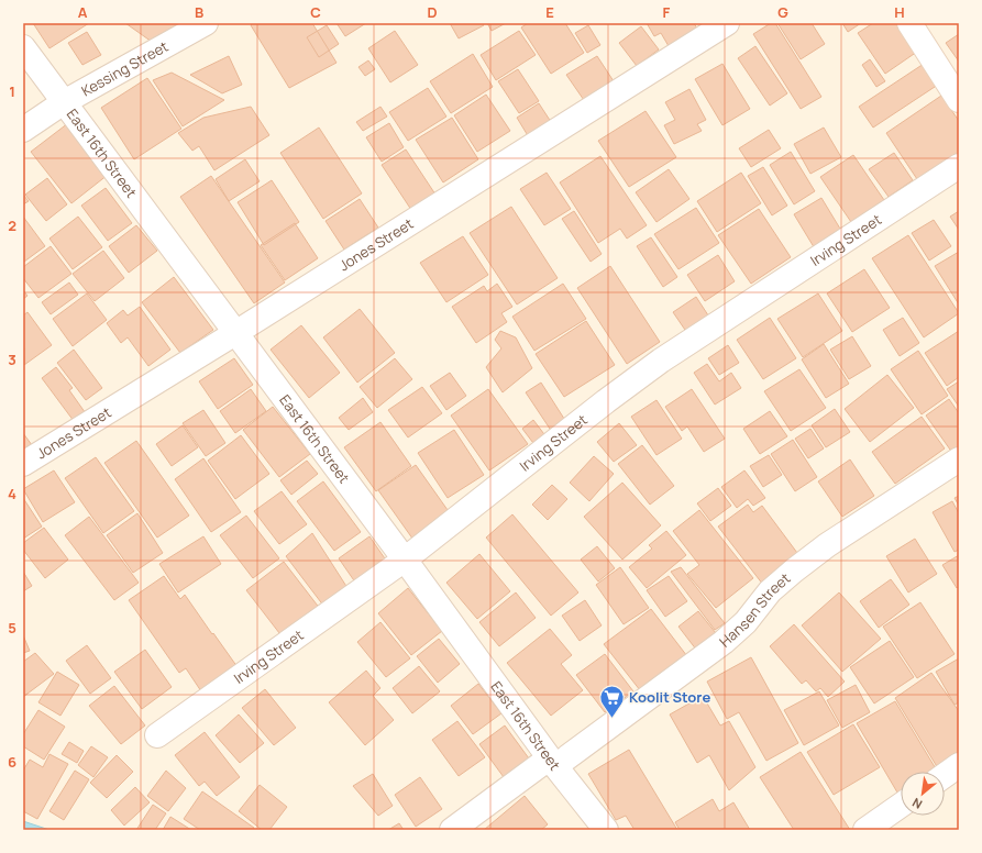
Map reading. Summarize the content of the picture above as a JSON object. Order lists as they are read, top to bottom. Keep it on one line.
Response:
{"streets":{"street":["Kessing Street","East 16th Street","Irving Street","Jones Street","Hansen Street"]},"crossings":[["Kessing Street","East 16th Street"],["East 16th Street","Irving Street"],["East 16th Street","Jones Street"],["East 16th Street","Hansen Street"]],"places":{"supermarket":["Koolit Store"]},"north":"bottom left","grid":{"columns":["A","B","C","D","E","F","G","H"],"rows":["1","2","3","4","5","6"]}}
